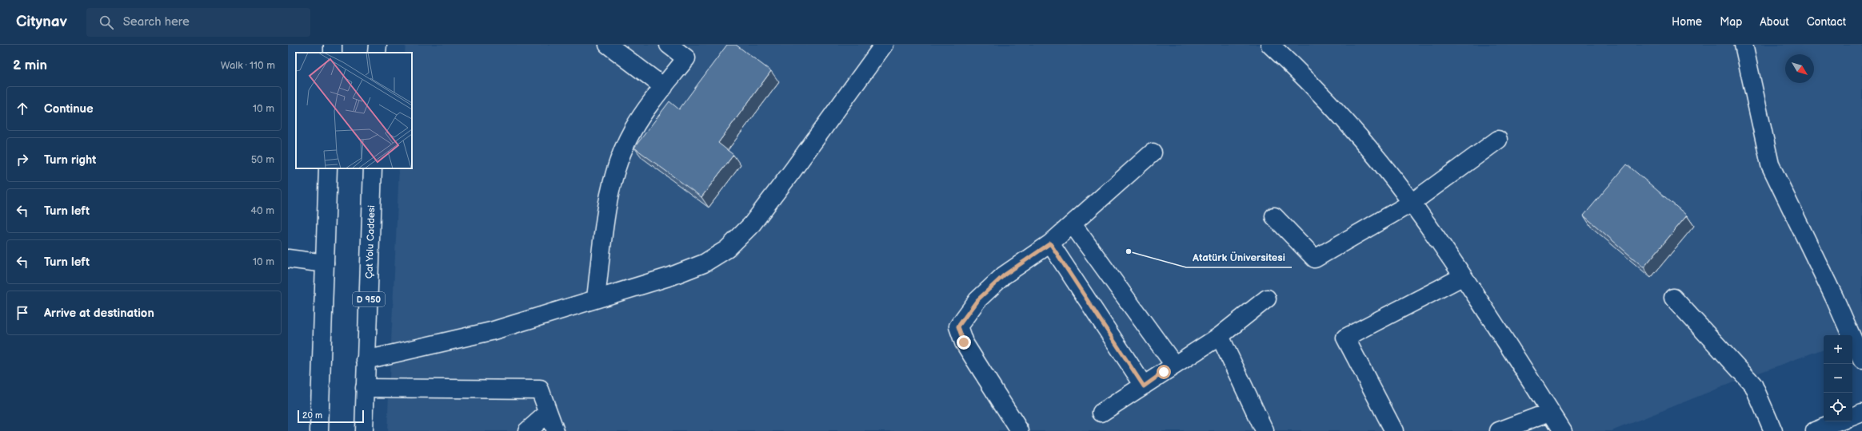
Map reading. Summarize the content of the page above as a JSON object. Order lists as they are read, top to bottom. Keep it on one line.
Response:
{"streets":{"main road":["Çat Yolu Caddesi","D 950"]},"places":["Atatürk Üniversitesi"],"scale_bar":"20 m","north":"bottom right","page":{"header":"Citynav","search":"Search here","nav":["Home","Map","About","Contact"],"heading":["2 min","Walk · 110 m"],"list":[["Continue","10 m"],["Turn right","50 m"],["Turn left","40 m"],["Turn left","10 m"],"Arrive at destination"],"map_buttons":["+","−"],"scale":"20 m"}}
